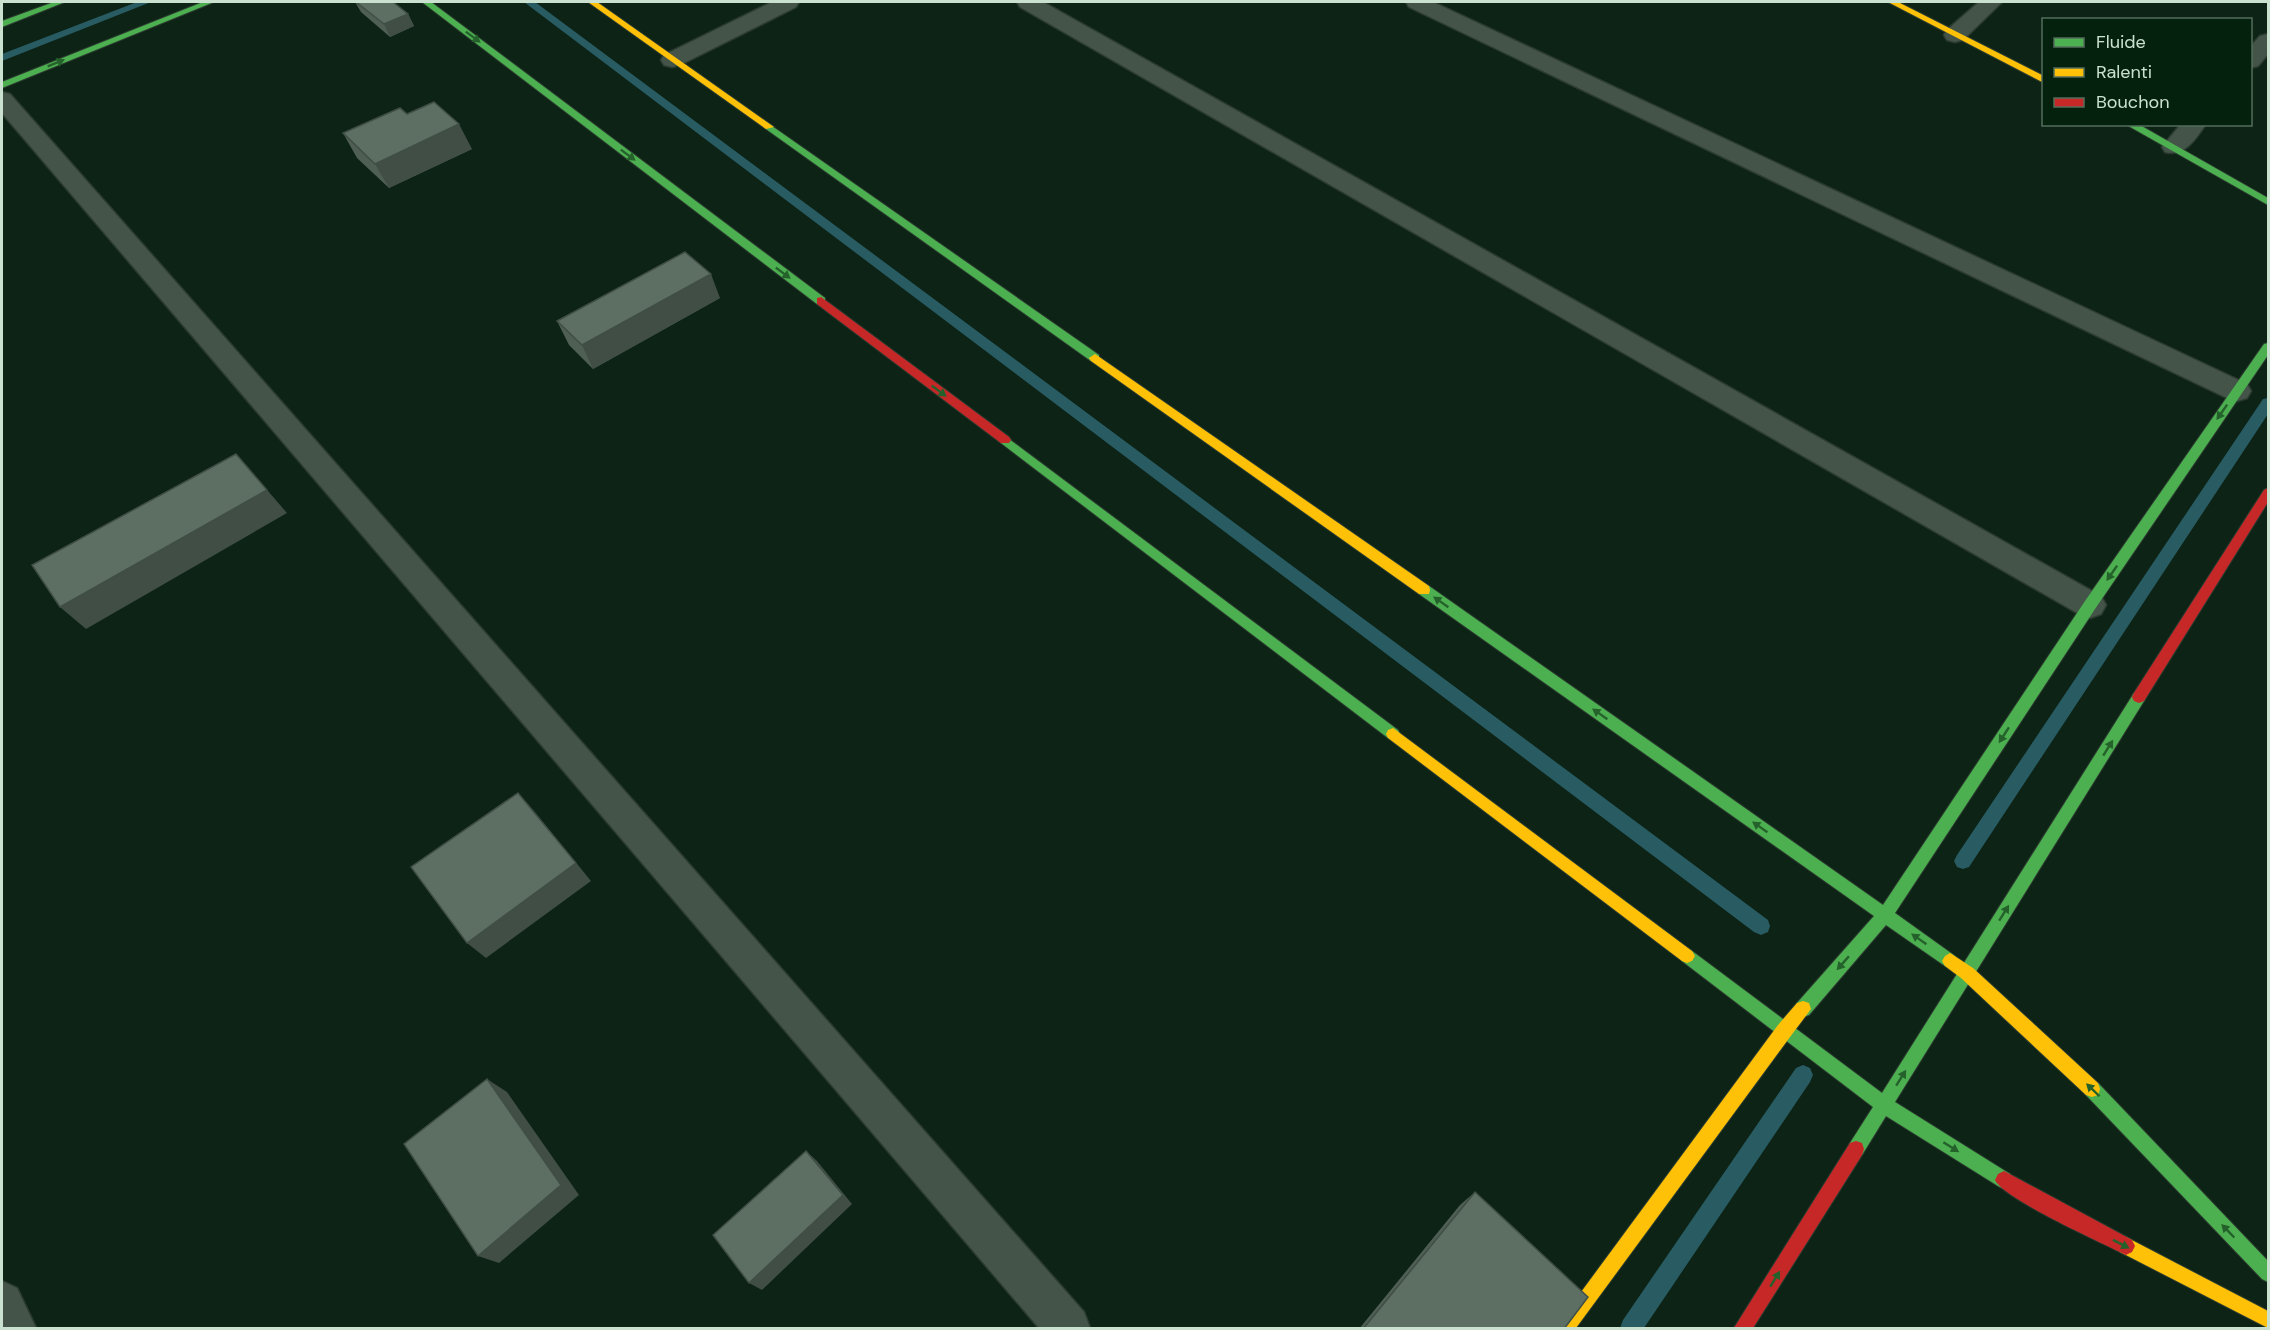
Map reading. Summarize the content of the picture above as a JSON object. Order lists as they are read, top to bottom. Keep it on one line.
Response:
{"legend":["Fluide","Ralenti","Bouchon"]}
